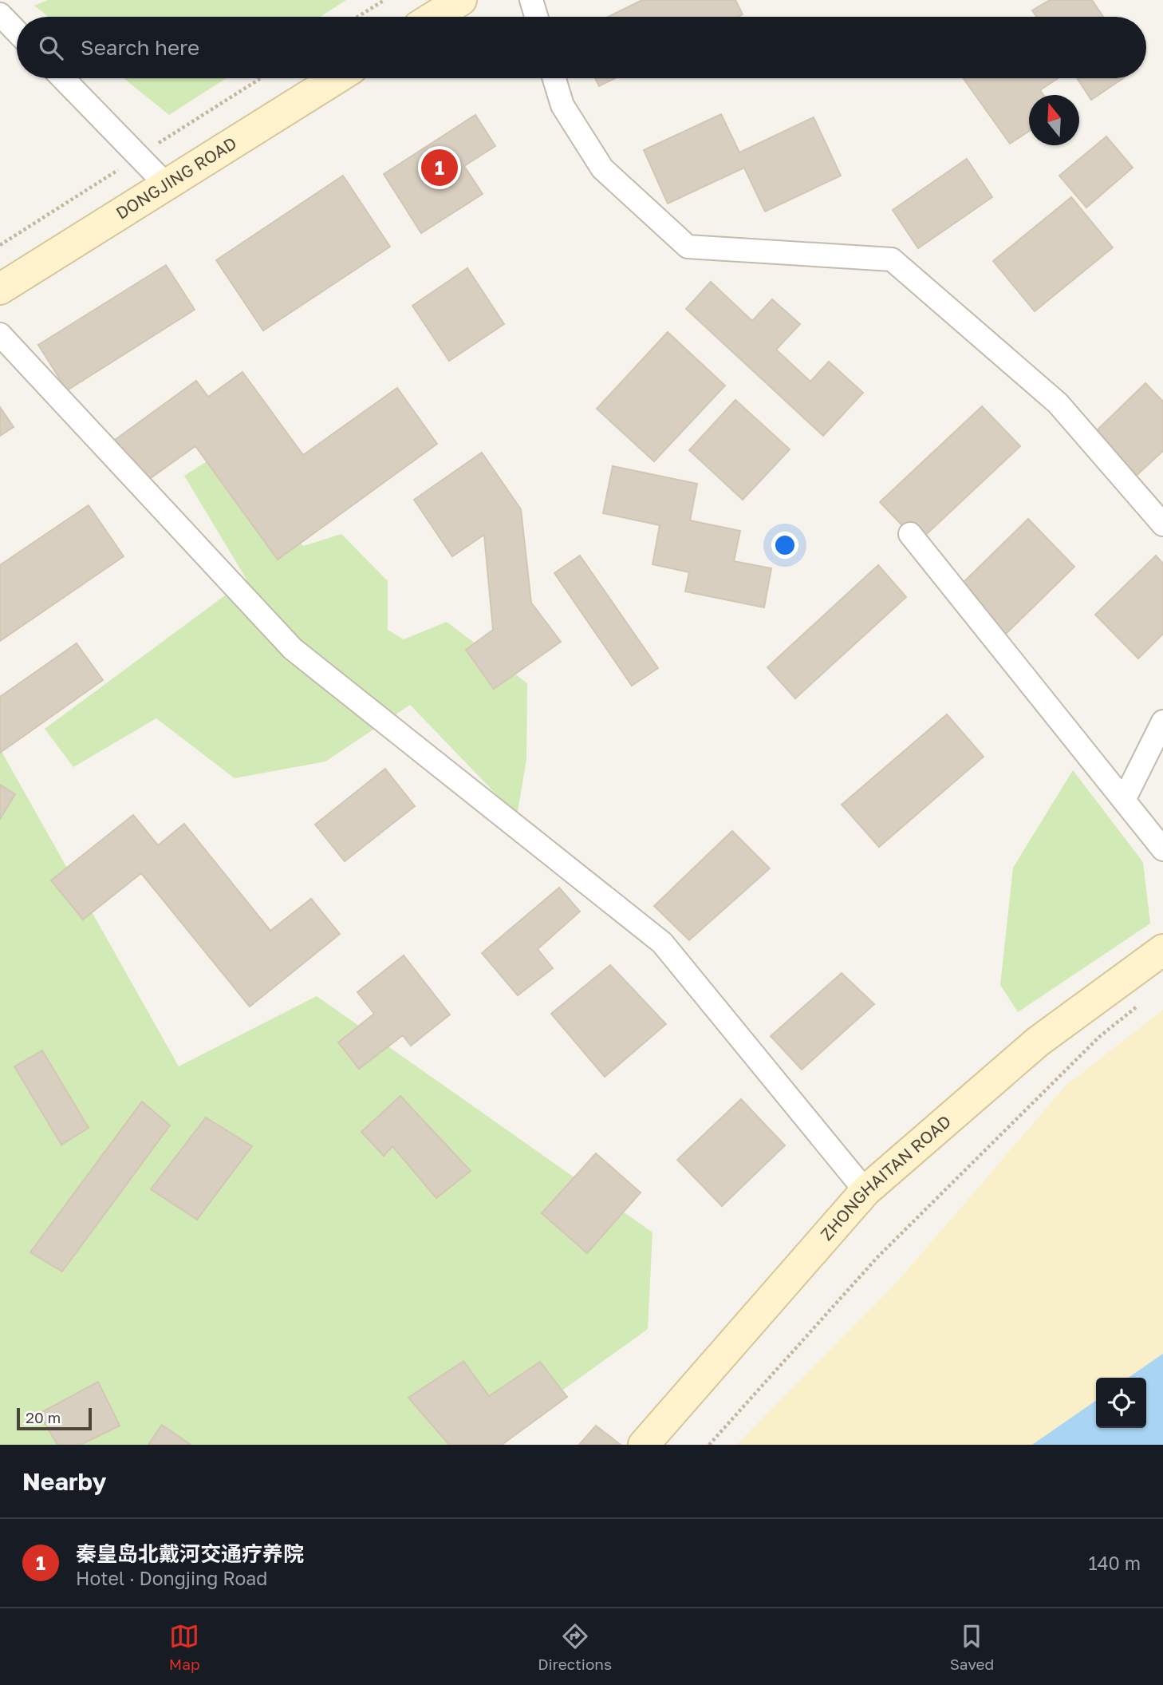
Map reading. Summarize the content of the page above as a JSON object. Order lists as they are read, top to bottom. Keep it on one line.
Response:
{"streets":{"main road":["DONGJING ROAD","ZHONGHAITAN ROAD"]},"scale_bar":"20 m","north":"top","page":{"search":"Search here","pins":"1","scale":"20 m","heading":"Nearby","list":[{"mark":"1","name":"秦皇岛北戴河交通疗养院","note":"Hotel · Dongjing Road","value":"140 m"}],"nav":["Map","Directions","Saved"]}}
